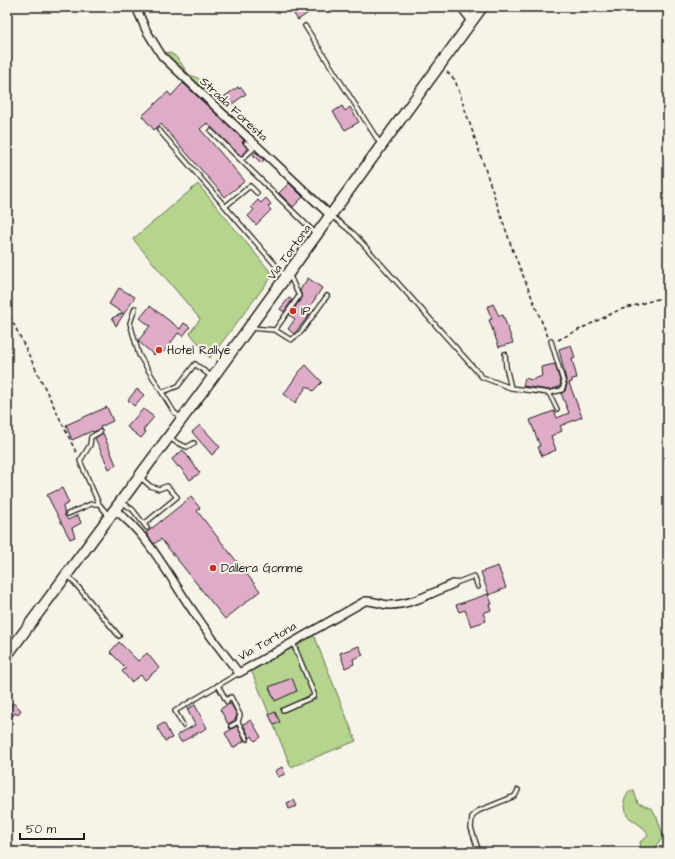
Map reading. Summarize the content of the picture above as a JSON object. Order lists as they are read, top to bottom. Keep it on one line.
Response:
{"streets":{"main road":["Via Tortona"],"street":["Strada Foresta"]},"crossings":[["Strada Foresta","Via Tortona"]],"places":["IP","Hotel Rallye","Dallera Gomme"],"scale_bar":"50 m"}
